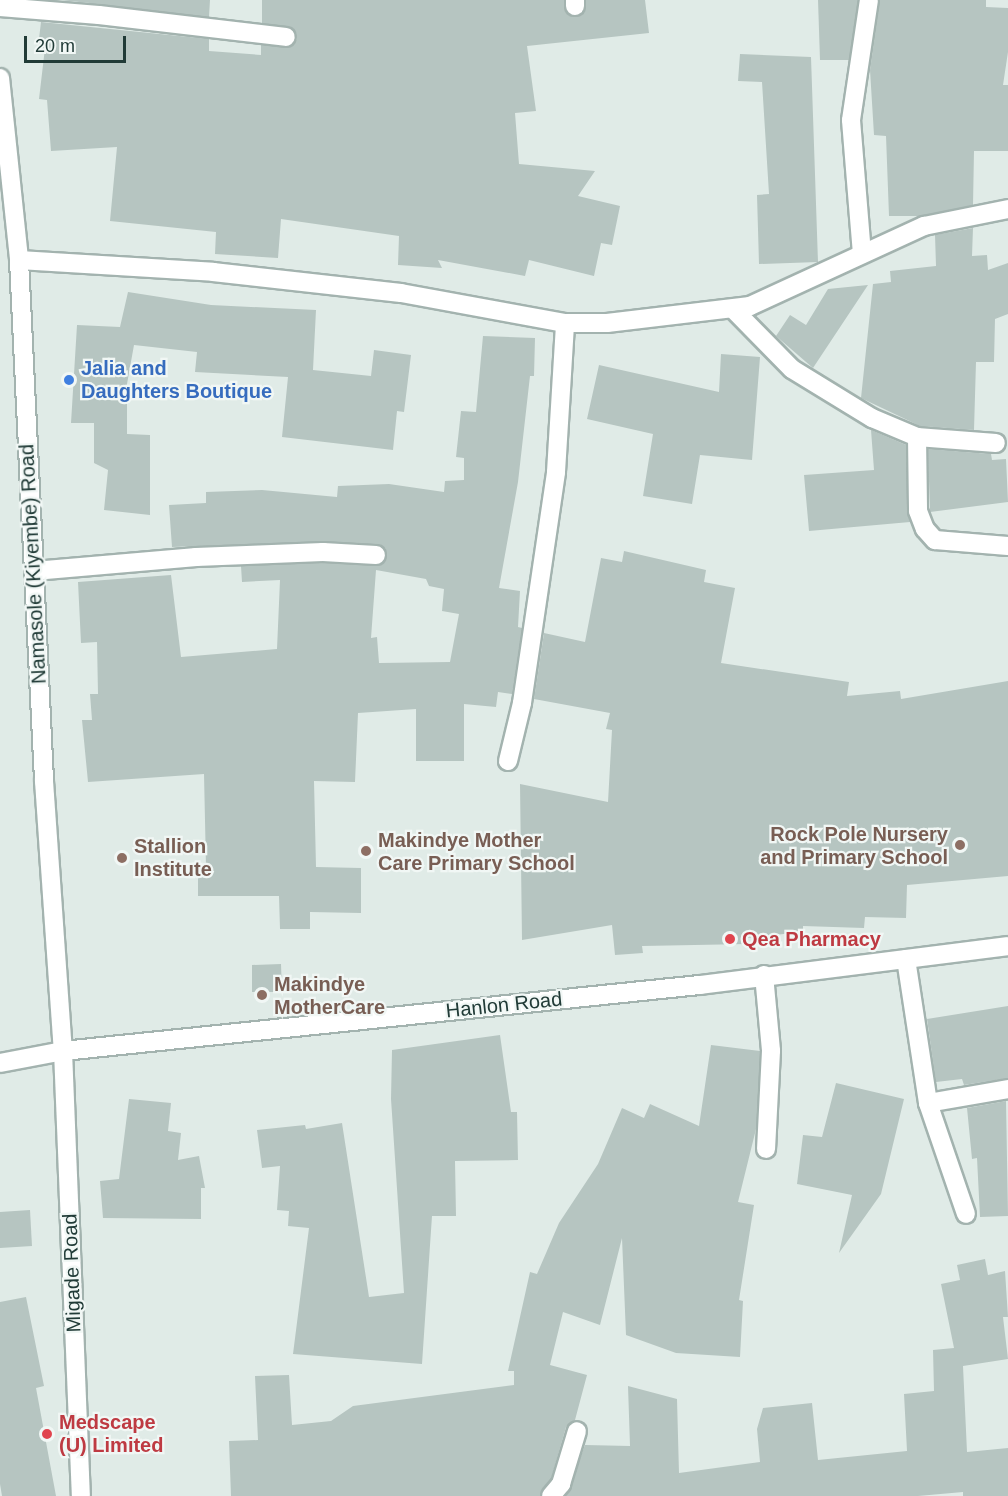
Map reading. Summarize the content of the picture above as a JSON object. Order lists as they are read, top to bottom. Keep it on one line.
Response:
{"streets":{"street":["Namasole (Kiyembe) Road","Hanlon Road","Migade Road"]},"crossings":[["Namasole (Kiyembe) Road","Hanlon Road"],["Namasole (Kiyembe) Road","Migade Road"],["Hanlon Road","Migade Road"]],"places":["Jalia and Daughters Boutique","Rock Pole Nursery and Primary School","Makindye Mother Care Primary School","Stallion Institute","Qea Pharmacy","Makindye MotherCare","Medscape (U) Limited"],"scale_bar":"20 m"}
